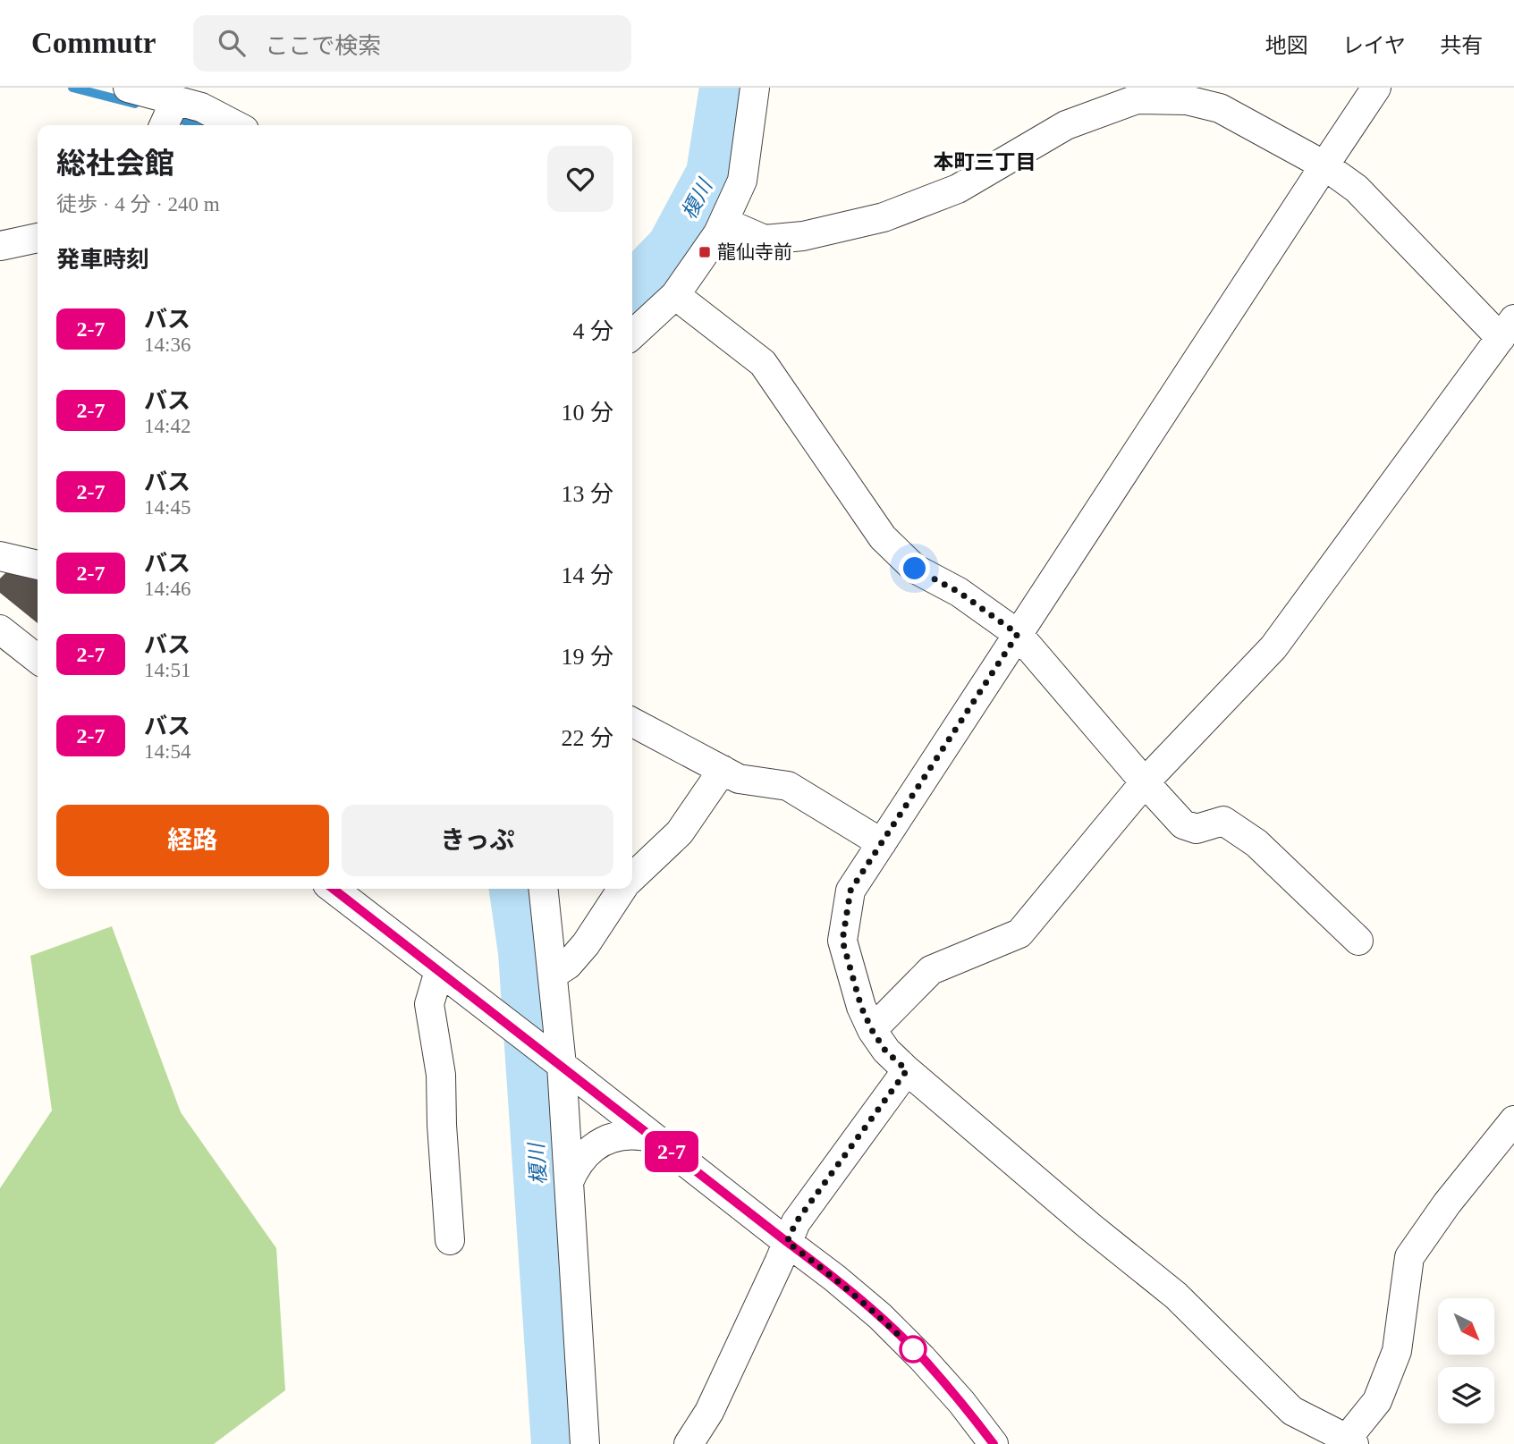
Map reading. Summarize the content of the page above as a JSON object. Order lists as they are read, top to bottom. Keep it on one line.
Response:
{"districts":["本町三丁目"],"water":["榎川"],"places":{"transit":["龍仙寺前"]},"lines":["bus line 2-7"],"north":"bottom right","page":{"header":"Commutr","search":"ここで検索","nav":["地図","レイヤ","共有"],"on_map":"2-7","heading":[["総社会館","徒歩 · 4 分 · 240 m"],"発車時刻"],"list":[{"mark":"2-7","name":"バス","note":"14:36","value":"4 分"},{"mark":"2-7","name":"バス","note":"14:42","value":"10 分"},{"mark":"2-7","name":"バス","note":"14:45","value":"13 分"},{"mark":"2-7","name":"バス","note":"14:46","value":"14 分"},{"mark":"2-7","name":"バス","note":"14:51","value":"19 分"},{"mark":"2-7","name":"バス","note":"14:54","value":"22 分"}],"buttons":["経路","きっぷ"]}}
